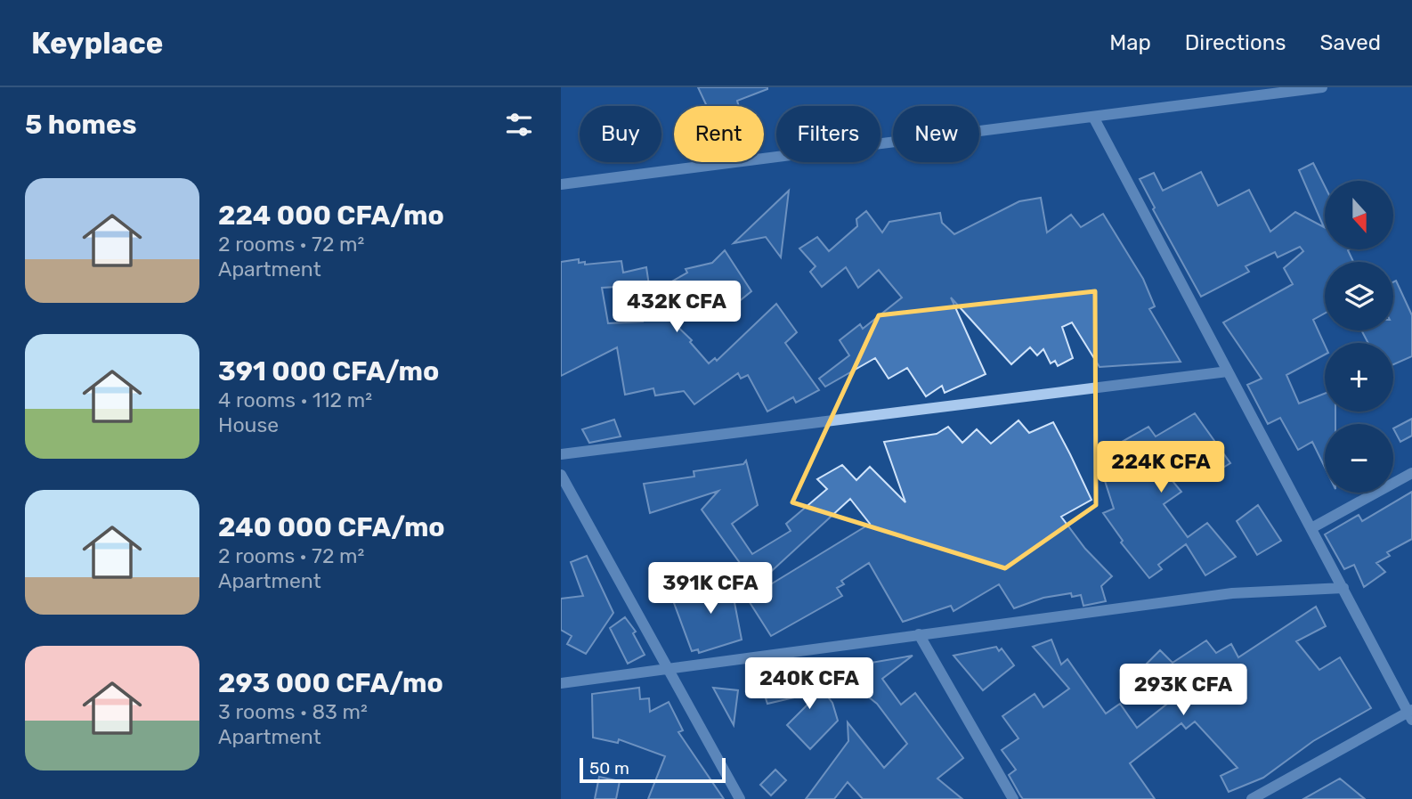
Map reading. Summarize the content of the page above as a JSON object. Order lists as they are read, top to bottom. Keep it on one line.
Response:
{"scale_bar":"50 m","north":"bottom","page":{"header":"Keyplace","nav":["Map","Directions","Saved"],"heading":"5 homes","chip":["Buy","Rent","Filters","New"],"list":[{"name":"224 000 CFA/mo","note":"2 rooms · 72 m² · Apartment"},{"name":"391 000 CFA/mo","note":"4 rooms · 112 m² · House"},{"name":"240 000 CFA/mo","note":"2 rooms · 72 m² · Apartment"},{"name":"293 000 CFA/mo","note":"3 rooms · 83 m² · Apartment"}],"map_buttons":["+","−"],"price":["432K CFA","224K CFA","391K CFA","240K CFA","293K CFA"],"scale":"50 m"}}
